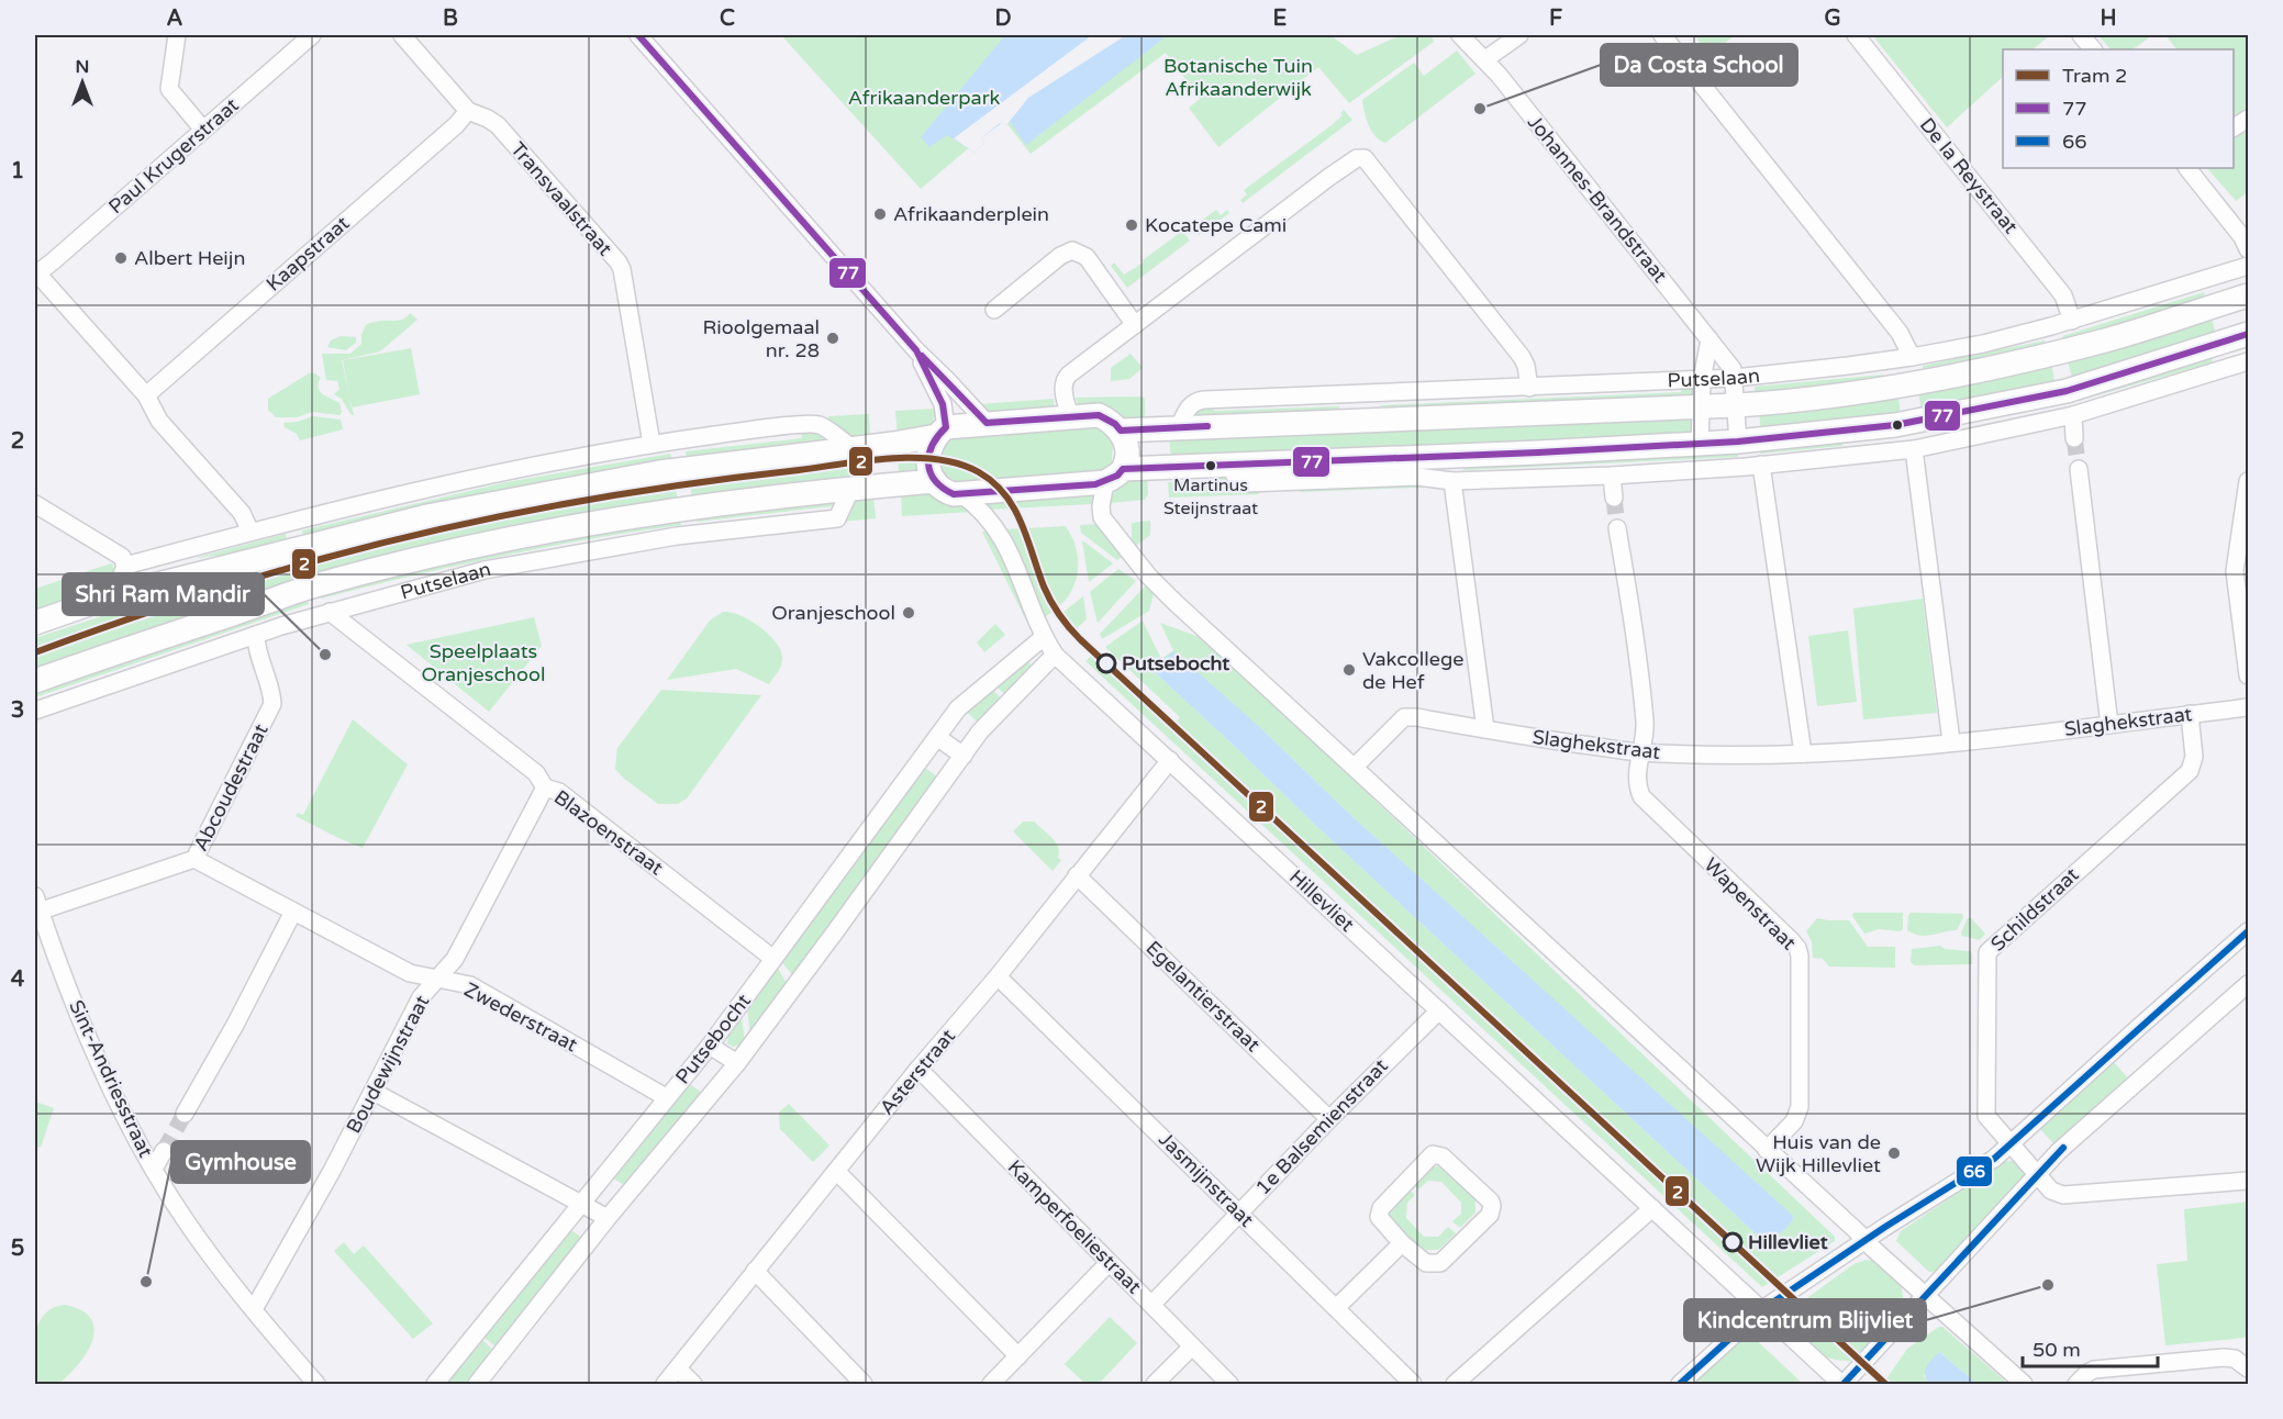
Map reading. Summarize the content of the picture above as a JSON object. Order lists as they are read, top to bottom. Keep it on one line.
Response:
{"streets":{"main road":["Putselaan"],"street":["Paul Krugerstraat","De la Reystraat","Transvaalstraat","Johannes-Brandstraat","Kaapstraat","Slaghekstraat","Abcoudestraat","Blazoenstraat","Hillevliet","Wapenstraat","Schildstraat","Egelantierstraat","Zwederstraat","Putsebocht","Boudewijnstraat","Asterstraat","Sint-Andriesstraat","1e Balsemienstraat","Jasmijnstraat","Kamperfoeliestraat"]},"crossings":[["De la Reystraat","Putselaan"],["Transvaalstraat","Kaapstraat"],["Johannes-Brandstraat","Putselaan"],["Putselaan","Abcoudestraat"],["Putselaan","Blazoenstraat"],["Slaghekstraat","Wapenstraat"],["Slaghekstraat","Schildstraat"],["Abcoudestraat","Zwederstraat"],["Abcoudestraat","Sint-Andriesstraat"],["Blazoenstraat","Putsebocht"],["Blazoenstraat","Boudewijnstraat"],["Hillevliet","Putsebocht"],["Hillevliet","Asterstraat"],["Hillevliet","1e Balsemienstraat"],["Egelantierstraat","Asterstraat"],["Egelantierstraat","1e Balsemienstraat"],["Zwederstraat","Putsebocht"],["Zwederstraat","Boudewijnstraat"],["Boudewijnstraat","Sint-Andriesstraat"],["Asterstraat","Jasmijnstraat"],["Asterstraat","Kamperfoeliestraat"],["1e Balsemienstraat","Jasmijnstraat"],["1e Balsemienstraat","Kamperfoeliestraat"]],"parks":["Botanische Tuin Afrikaanderwijk","Afrikaanderpark","Speelplaats Oranjeschool"],"places":["Da Costa School","Afrikaanderplein","Kocatepe Cami","Albert Heijn","Rioolgemaal nr. 28","Martinus Steijnstraat","Oranjeschool","Shri Ram Mandir","Putsebocht","Vakcollege de Hef","Huis van de Wijk Hillevliet","Hillevliet","Gymhouse","Kindcentrum Blijvliet"],"lines":["transit line 77","tram line 2","transit line 66"],"legend":["Tram 2","77","66"],"scale_bar":"50 m","north":"top","grid":{"columns":["A","B","C","D","E","F","G","H"],"rows":["1","2","3","4","5"]}}
